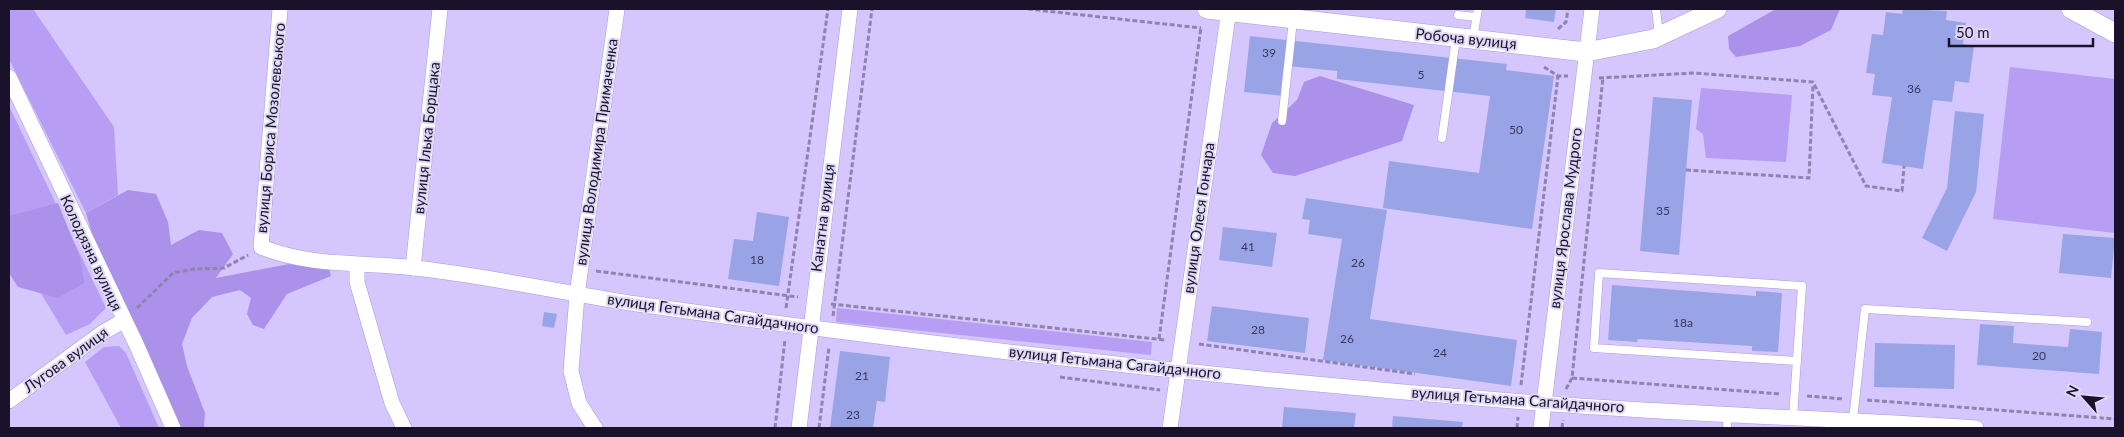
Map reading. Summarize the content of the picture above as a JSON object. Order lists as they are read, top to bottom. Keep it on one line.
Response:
{"streets":{"street":["Робоча вулиця","вулиця Бориса Мозолевського","вулиця Ілька Борщака","вулиця Володимира Примаченка","Канатна вулиця","вулиця Олеся Гончара","вулиця Ярослава Мудрого","Колодязна вулиця","вулиця Гетьмана Сагайдачного","Лугова вулиця"]},"crossings":[["Робоча вулиця","вулиця Олеся Гончара"],["Робоча вулиця","вулиця Ярослава Мудрого"],["вулиця Бориса Мозолевського","вулиця Гетьмана Сагайдачного"],["вулиця Ілька Борщака","вулиця Гетьмана Сагайдачного"],["вулиця Володимира Примаченка","вулиця Гетьмана Сагайдачного"],["Канатна вулиця","вулиця Гетьмана Сагайдачного"],["вулиця Олеся Гончара","вулиця Гетьмана Сагайдачного"],["вулиця Ярослава Мудрого","вулиця Гетьмана Сагайдачного"],["Колодязна вулиця","Лугова вулиця"]],"house_numbers":["39","5","36","50","35","41","18","26","18а","28","26","24","20","21","23"],"scale_bar":"50 m","north":"top left"}
